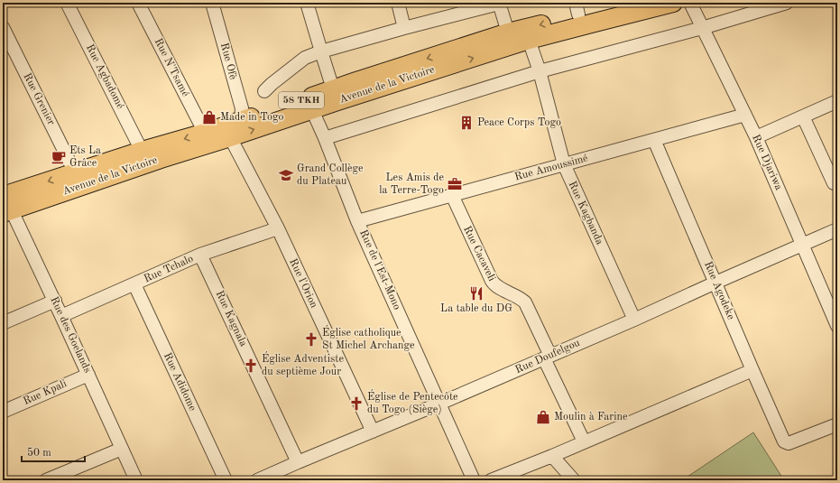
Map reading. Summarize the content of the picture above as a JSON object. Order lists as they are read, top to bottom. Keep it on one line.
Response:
{"streets":{"highway":["Avenue de la Victoire","58 TKH"],"street":["Rue Ofè","Rue N'Tsamé","Rue Agbadomé","Rue Grenier","Rue Djariwa","Rue Amoussimé","Rue Kagbanda","Rue Cacaveli","Rue Tchalo","Rue de l'Est-Mono","Rue l'Orion","Rue Agodeke","Rue Kagnala","Rue des Goelands","Rue Doufelgou","Rue Adidome","Rue Kpali"]},"crossings":[["Rue Ofè","Avenue de la Victoire"],["Rue N'Tsamé","Avenue de la Victoire"],["Rue Agbadomé","Avenue de la Victoire"],["Avenue de la Victoire","Rue Grenier"],["Avenue de la Victoire","Rue Kagbanda"],["Avenue de la Victoire","Rue de l'Est-Mono"],["Avenue de la Victoire","Rue l'Orion"],["Avenue de la Victoire","Rue des Goelands"],["Rue Djariwa","Rue Amoussimé"],["Rue Djariwa","Rue Doufelgou"],["Rue Amoussimé","Rue Kagbanda"],["Rue Amoussimé","Rue Cacaveli"],["Rue Amoussimé","Rue de l'Est-Mono"],["Rue Amoussimé","Rue Agodeke"],["Rue Kagbanda","Rue Doufelgou"],["Rue Cacaveli","Rue Doufelgou"],["Rue Tchalo","Rue l'Orion"],["Rue Tchalo","Rue Kagnala"],["Rue Tchalo","Rue des Goelands"],["Rue Tchalo","Rue Adidome"],["Rue de l'Est-Mono","Rue Doufelgou"],["Rue l'Orion","Rue Doufelgou"],["Rue Agodeke","Rue Doufelgou"],["Rue Kagnala","Rue Doufelgou"],["Rue des Goelands","Rue Kpali"]],"places":{"shop":["Made in Togo","Moulin à Farine"],"building":["Peace Corps Togo"],"cafe":["Ets La Grâce"],"school or university":["Grand Collège du Plateau"],"office":["Les Amis de la Terre-Togo"],"restaurant":["La table du DG"],"church":["Église catholique St Michel Archange","Église Adventiste du septième Jour","Église de Pentecôte du Togo (Siège)"]},"scale_bar":"50 m"}
